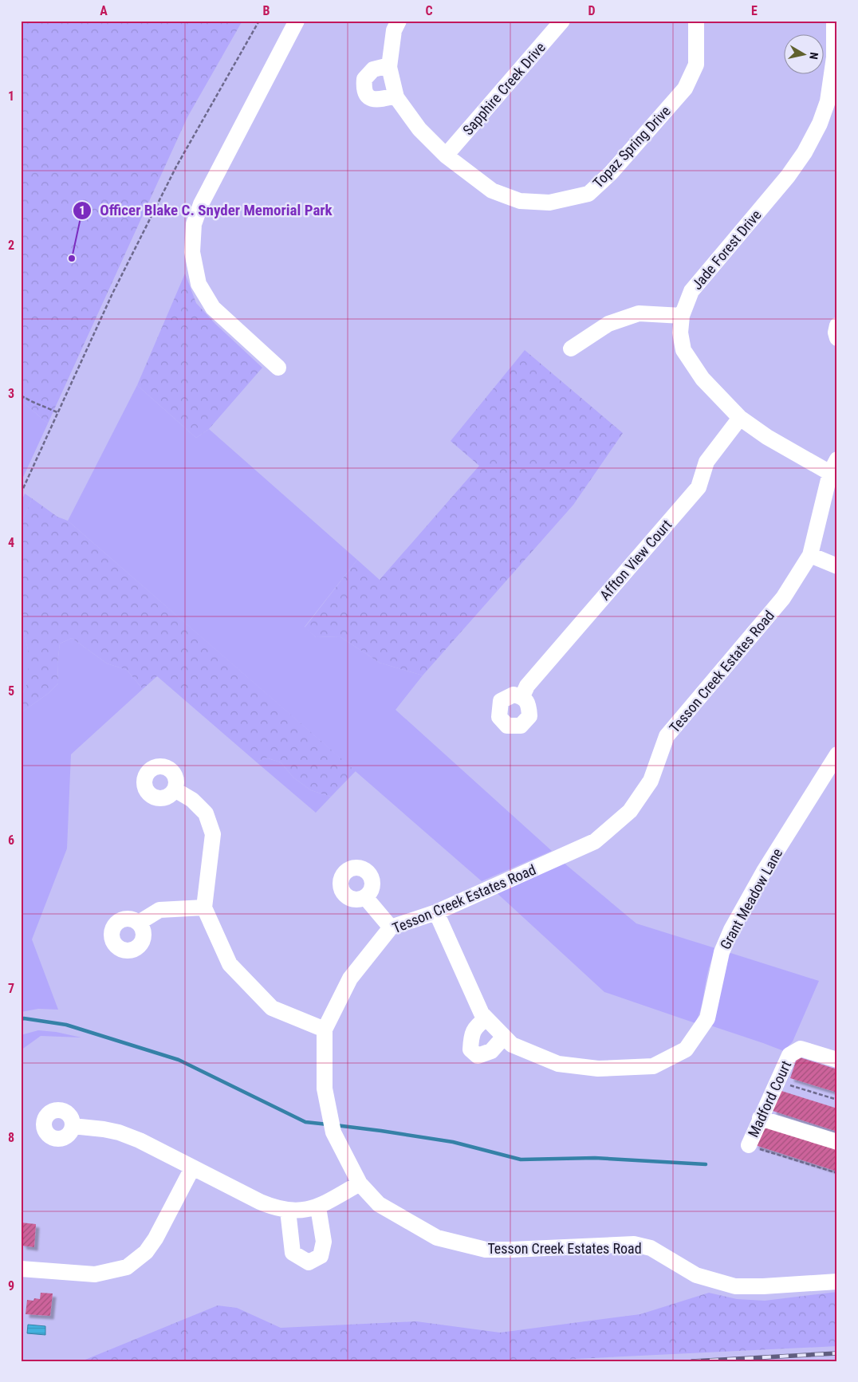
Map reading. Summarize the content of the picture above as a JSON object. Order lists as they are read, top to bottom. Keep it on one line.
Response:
{"streets":{"street":["Sapphire Creek Drive","Topaz Spring Drive","Jade Forest Drive","Affton View Court","Tesson Creek Estates Road","Grant Meadow Lane","Madford Court"]},"crossings":[["Sapphire Creek Drive","Topaz Spring Drive"],["Jade Forest Drive","Affton View Court"],["Jade Forest Drive","Tesson Creek Estates Road"],["Tesson Creek Estates Road","Grant Meadow Lane"]],"places":["Officer Blake C. Snyder Memorial Park"],"north":"right","grid":{"columns":["A","B","C","D","E"],"rows":["1","2","3","4","5","6","7","8","9"]}}
